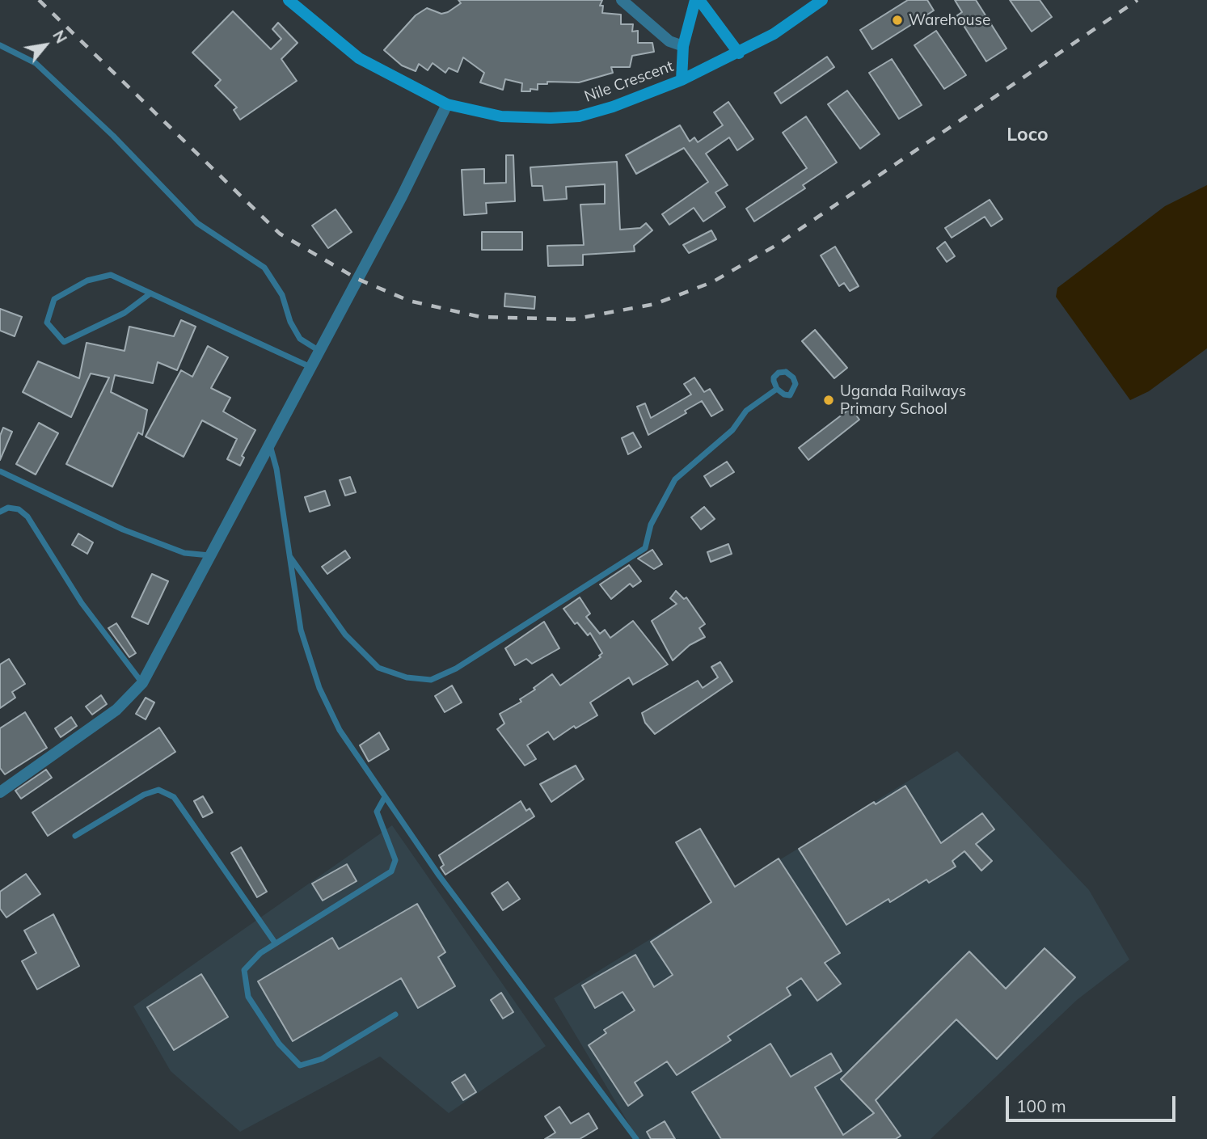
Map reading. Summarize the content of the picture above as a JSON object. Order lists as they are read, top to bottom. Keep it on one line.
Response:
{"streets":{"street":["Nile Crescent"]},"districts":["Loco"],"places":["Warehouse","Uganda Railways Primary School"],"scale_bar":"100 m","north":"top right"}
